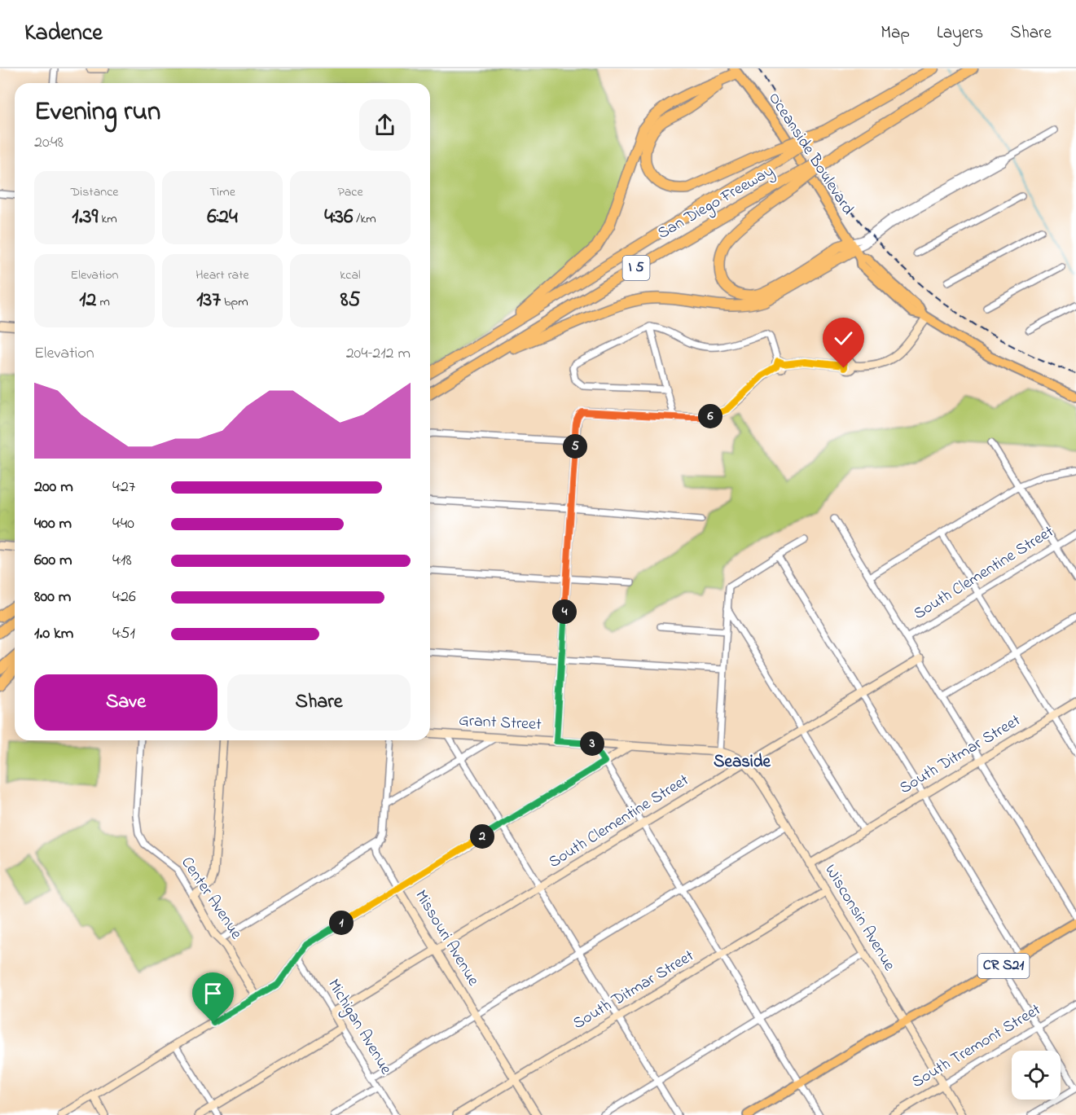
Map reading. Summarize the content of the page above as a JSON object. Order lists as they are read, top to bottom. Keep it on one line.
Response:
{"streets":{"highway":["San Diego Freeway","I 5"],"main road":["Oceanside Boulevard","CR S21"],"street":["South Clementine Street","Grant Street","South Ditmar Street","Center Avenue","Wisconsin Avenue","Missouri Avenue","Michigan Avenue","South Tremont Street"]},"crossings":[["South Clementine Street","Wisconsin Avenue"],["South Clementine Street","Missouri Avenue"],["South Clementine Street","Michigan Avenue"],["Grant Street","Wisconsin Avenue"],["South Ditmar Street","Wisconsin Avenue"],["South Ditmar Street","Missouri Avenue"],["Wisconsin Avenue","CR S21"],["Wisconsin Avenue","South Tremont Street"]],"districts":["Seaside"],"page":{"header":"Kadence","nav":["Map","Layers","Share"],"heading":["Evening run","20:48"],"stats":[["Distance","1.39 km"],["Time","6:24"],["Pace","4:36 /km"],["Elevation","12 m"],["Heart rate","137 bpm"],["kcal","85"]],"chart":["Elevation","204–212 m"],"pins":["6","5","4","3","2","1"],"list":[{"name":"200 m","note":"4:27"},{"name":"400 m","note":"4:40"},{"name":"600 m","note":"4:18"},{"name":"800 m","note":"4:26"},{"name":"1.0 km","note":"4:51"}],"buttons":["Save","Share"]}}
